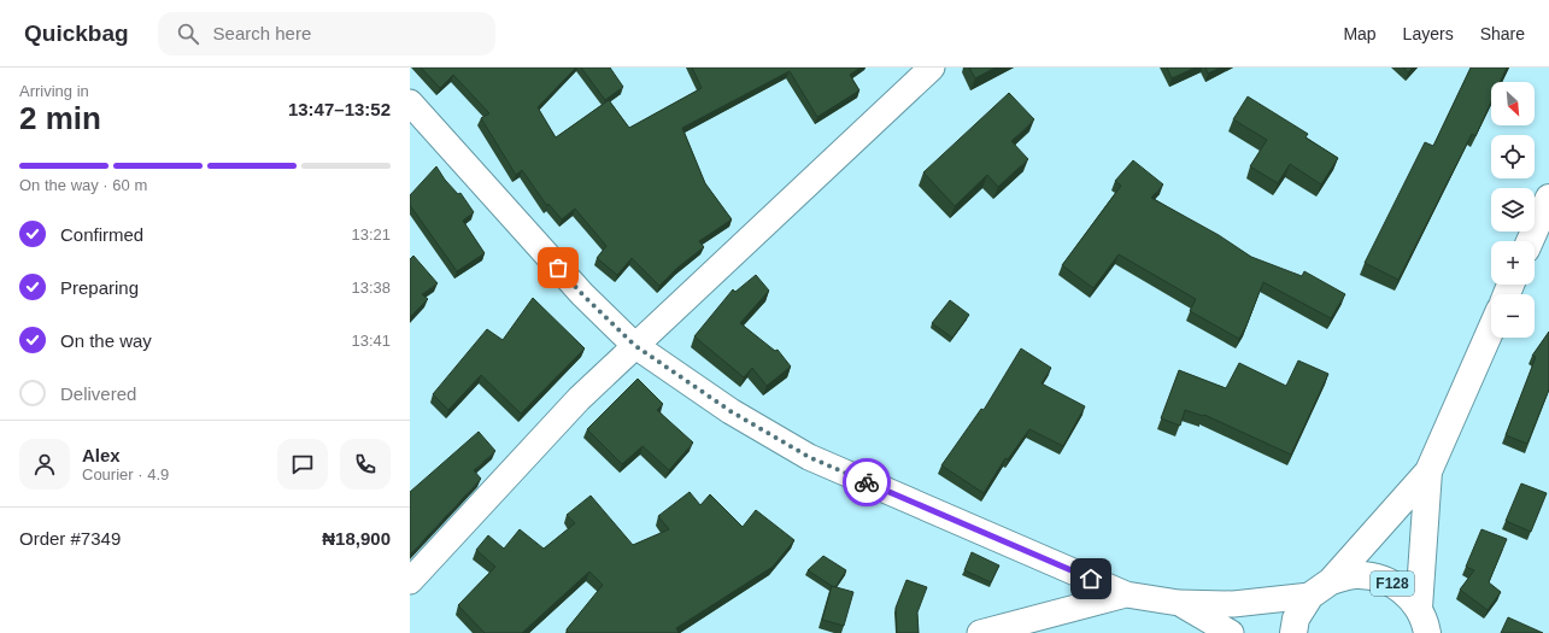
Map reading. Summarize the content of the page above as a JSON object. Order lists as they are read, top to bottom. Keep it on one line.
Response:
{"streets":{"main road":["F128"]},"north":"bottom right","page":{"header":"Quickbag","search":"Search here","nav":["Map","Layers","Share"],"heading":["2 min","Arriving in","13:47–13:52"],"panel":["Alex","Courier · 4.9","Order #7349","₦18,900"],"map_buttons":["+","−"],"bar":"On the way · 60 m","list":[["Confirmed","13:21"],["Preparing","13:38"],["On the way","13:41"],"Delivered"]}}
